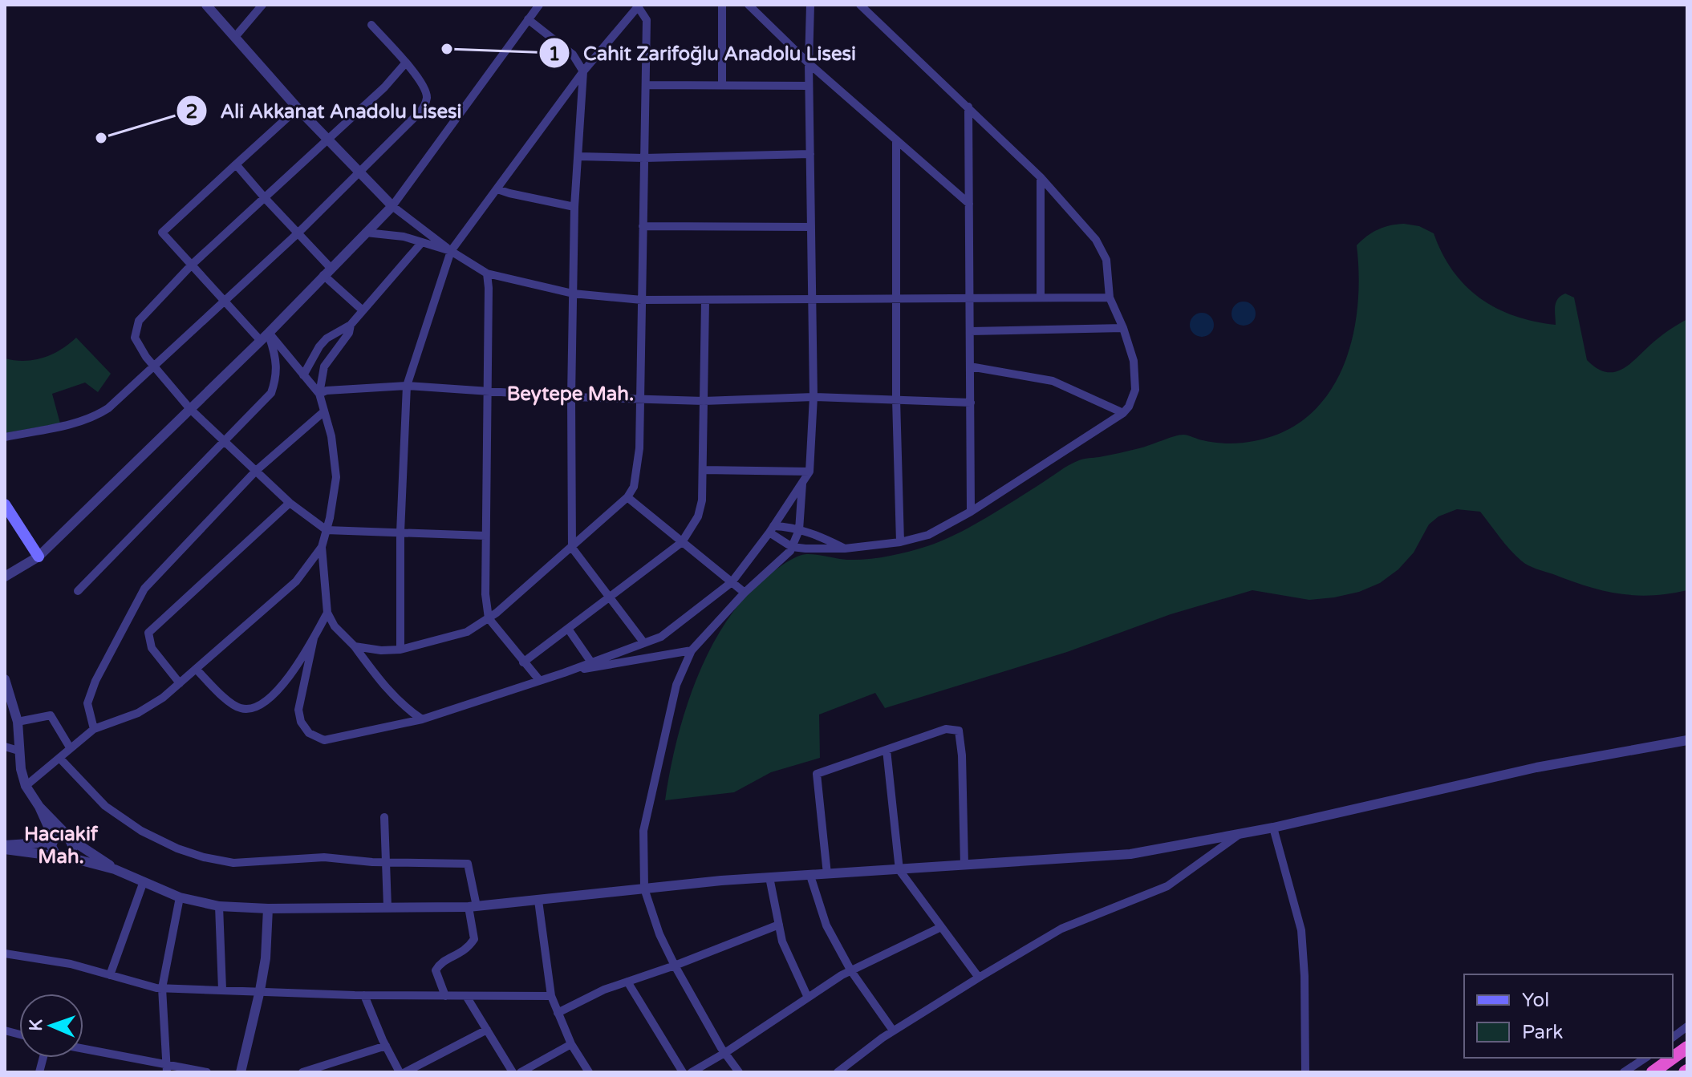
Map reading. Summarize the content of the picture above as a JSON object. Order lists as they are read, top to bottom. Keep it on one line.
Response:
{"districts":["Beytepe Mah.","Hacıakif Mah."],"places":["Cahit Zarifoğlu Anadolu Lisesi","Ali Akkanat Anadolu Lisesi"],"legend":["Yol","Park"],"north":"left"}
